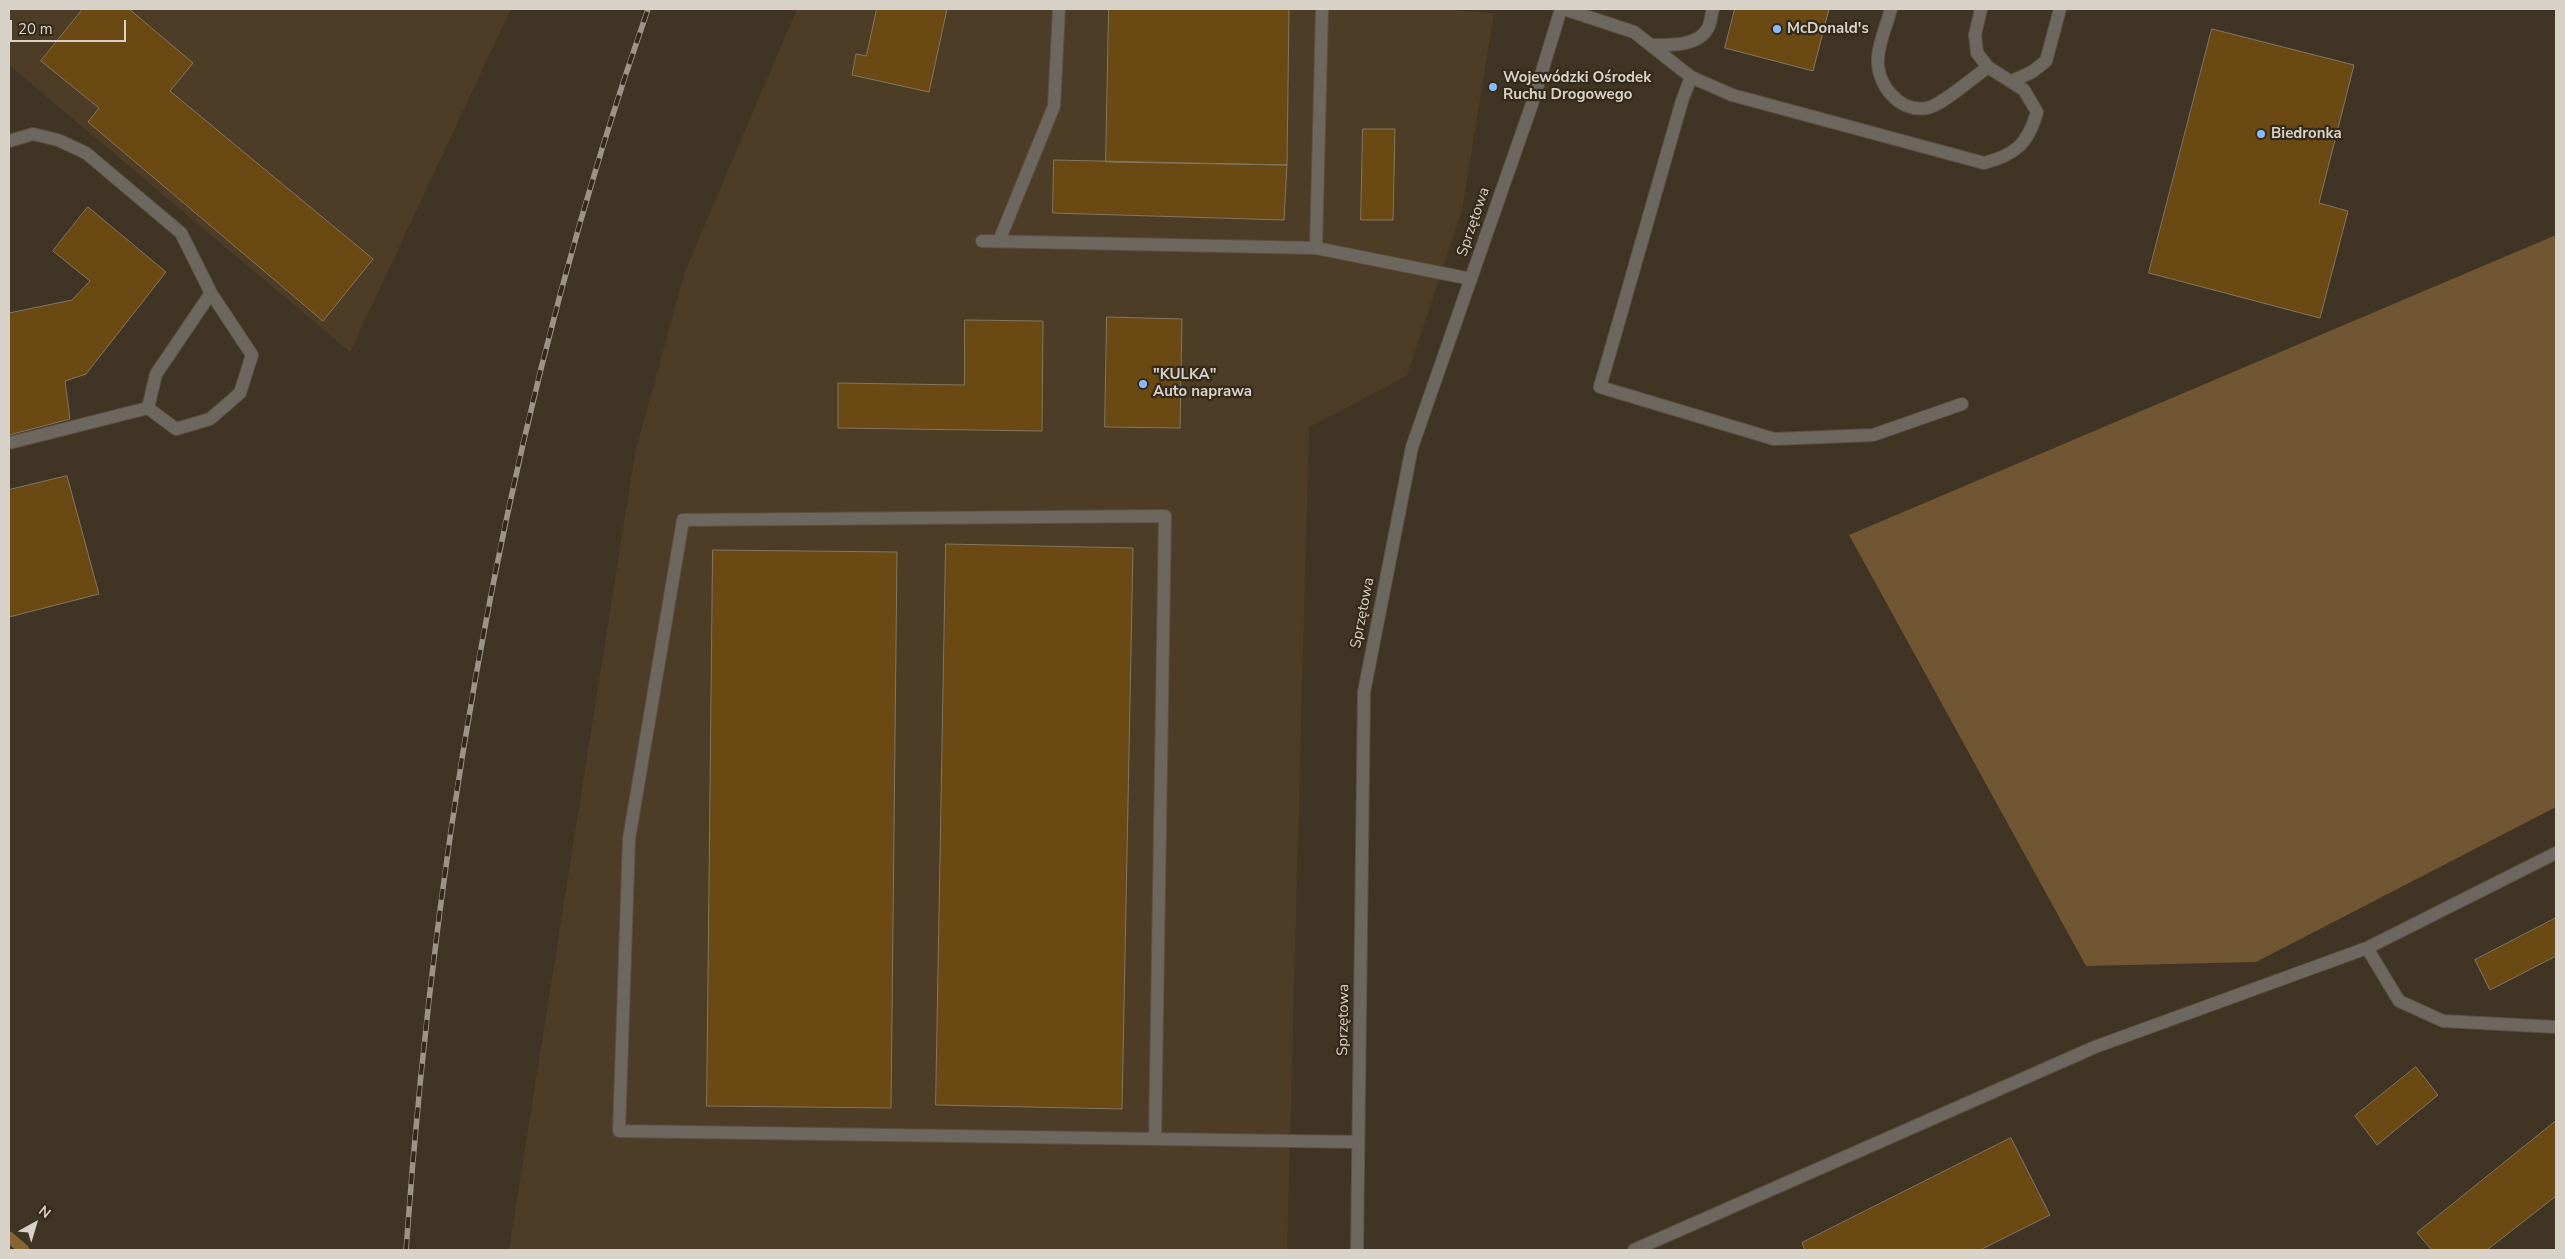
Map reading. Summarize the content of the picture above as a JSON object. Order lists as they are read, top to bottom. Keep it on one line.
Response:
{"streets":{"street":["Sprzętowa"]},"places":["McDonald's","Wojewódzki Ośrodek Ruchu Drogowego","Biedronka","\"KULKA\" Auto naprawa"],"scale_bar":"20 m","north":"top right"}
